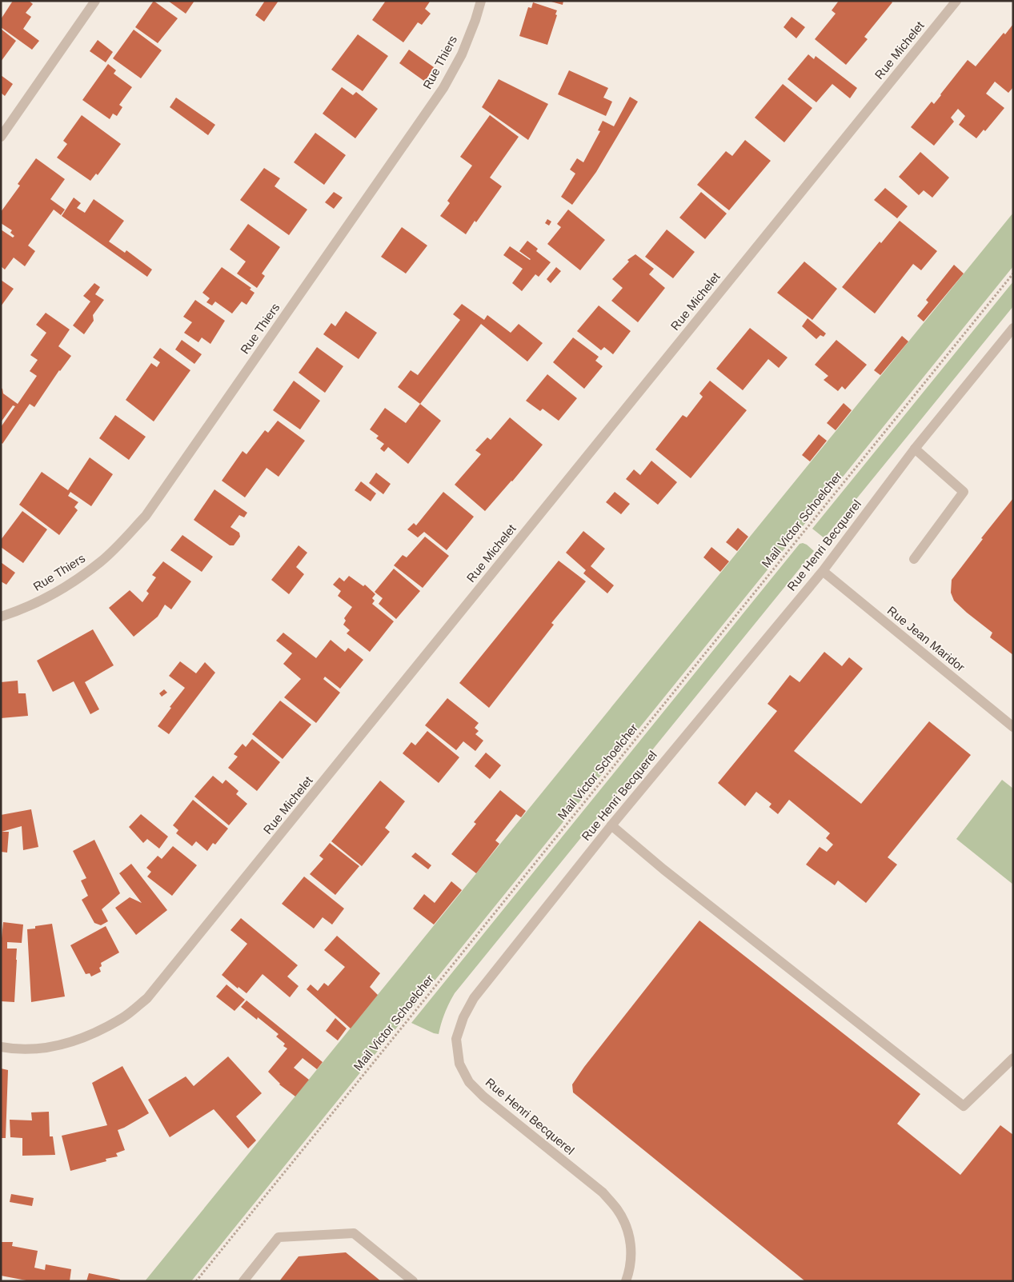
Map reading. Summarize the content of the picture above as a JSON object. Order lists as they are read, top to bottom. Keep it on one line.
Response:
{"streets":{"street":["Rue Michelet","Rue Thiers","Rue Henri Becquerel","Rue Jean Maridor"],"path":["Mail Victor Schoelcher"]},"crossings":[["Rue Henri Becquerel","Rue Jean Maridor"]]}
